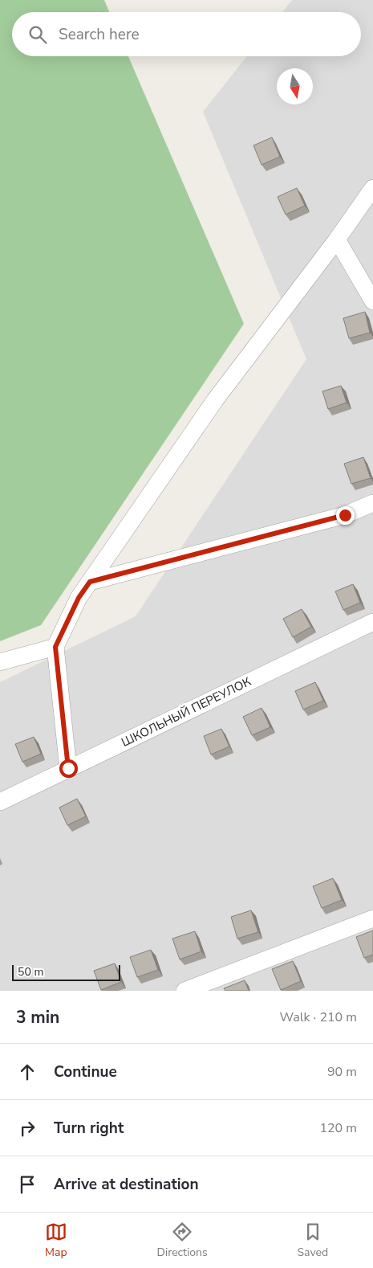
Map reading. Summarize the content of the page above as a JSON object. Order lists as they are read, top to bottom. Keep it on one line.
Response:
{"streets":{"street":["ШКОЛЬНЫЙ ПЕРЕУЛОК"]},"scale_bar":"50 m","north":"bottom","page":{"search":"Search here","scale":"50 m","heading":["3 min","Walk · 210 m"],"list":[["Continue","90 m"],["Turn right","120 m"],"Arrive at destination"],"nav":["Map","Directions","Saved"]}}
